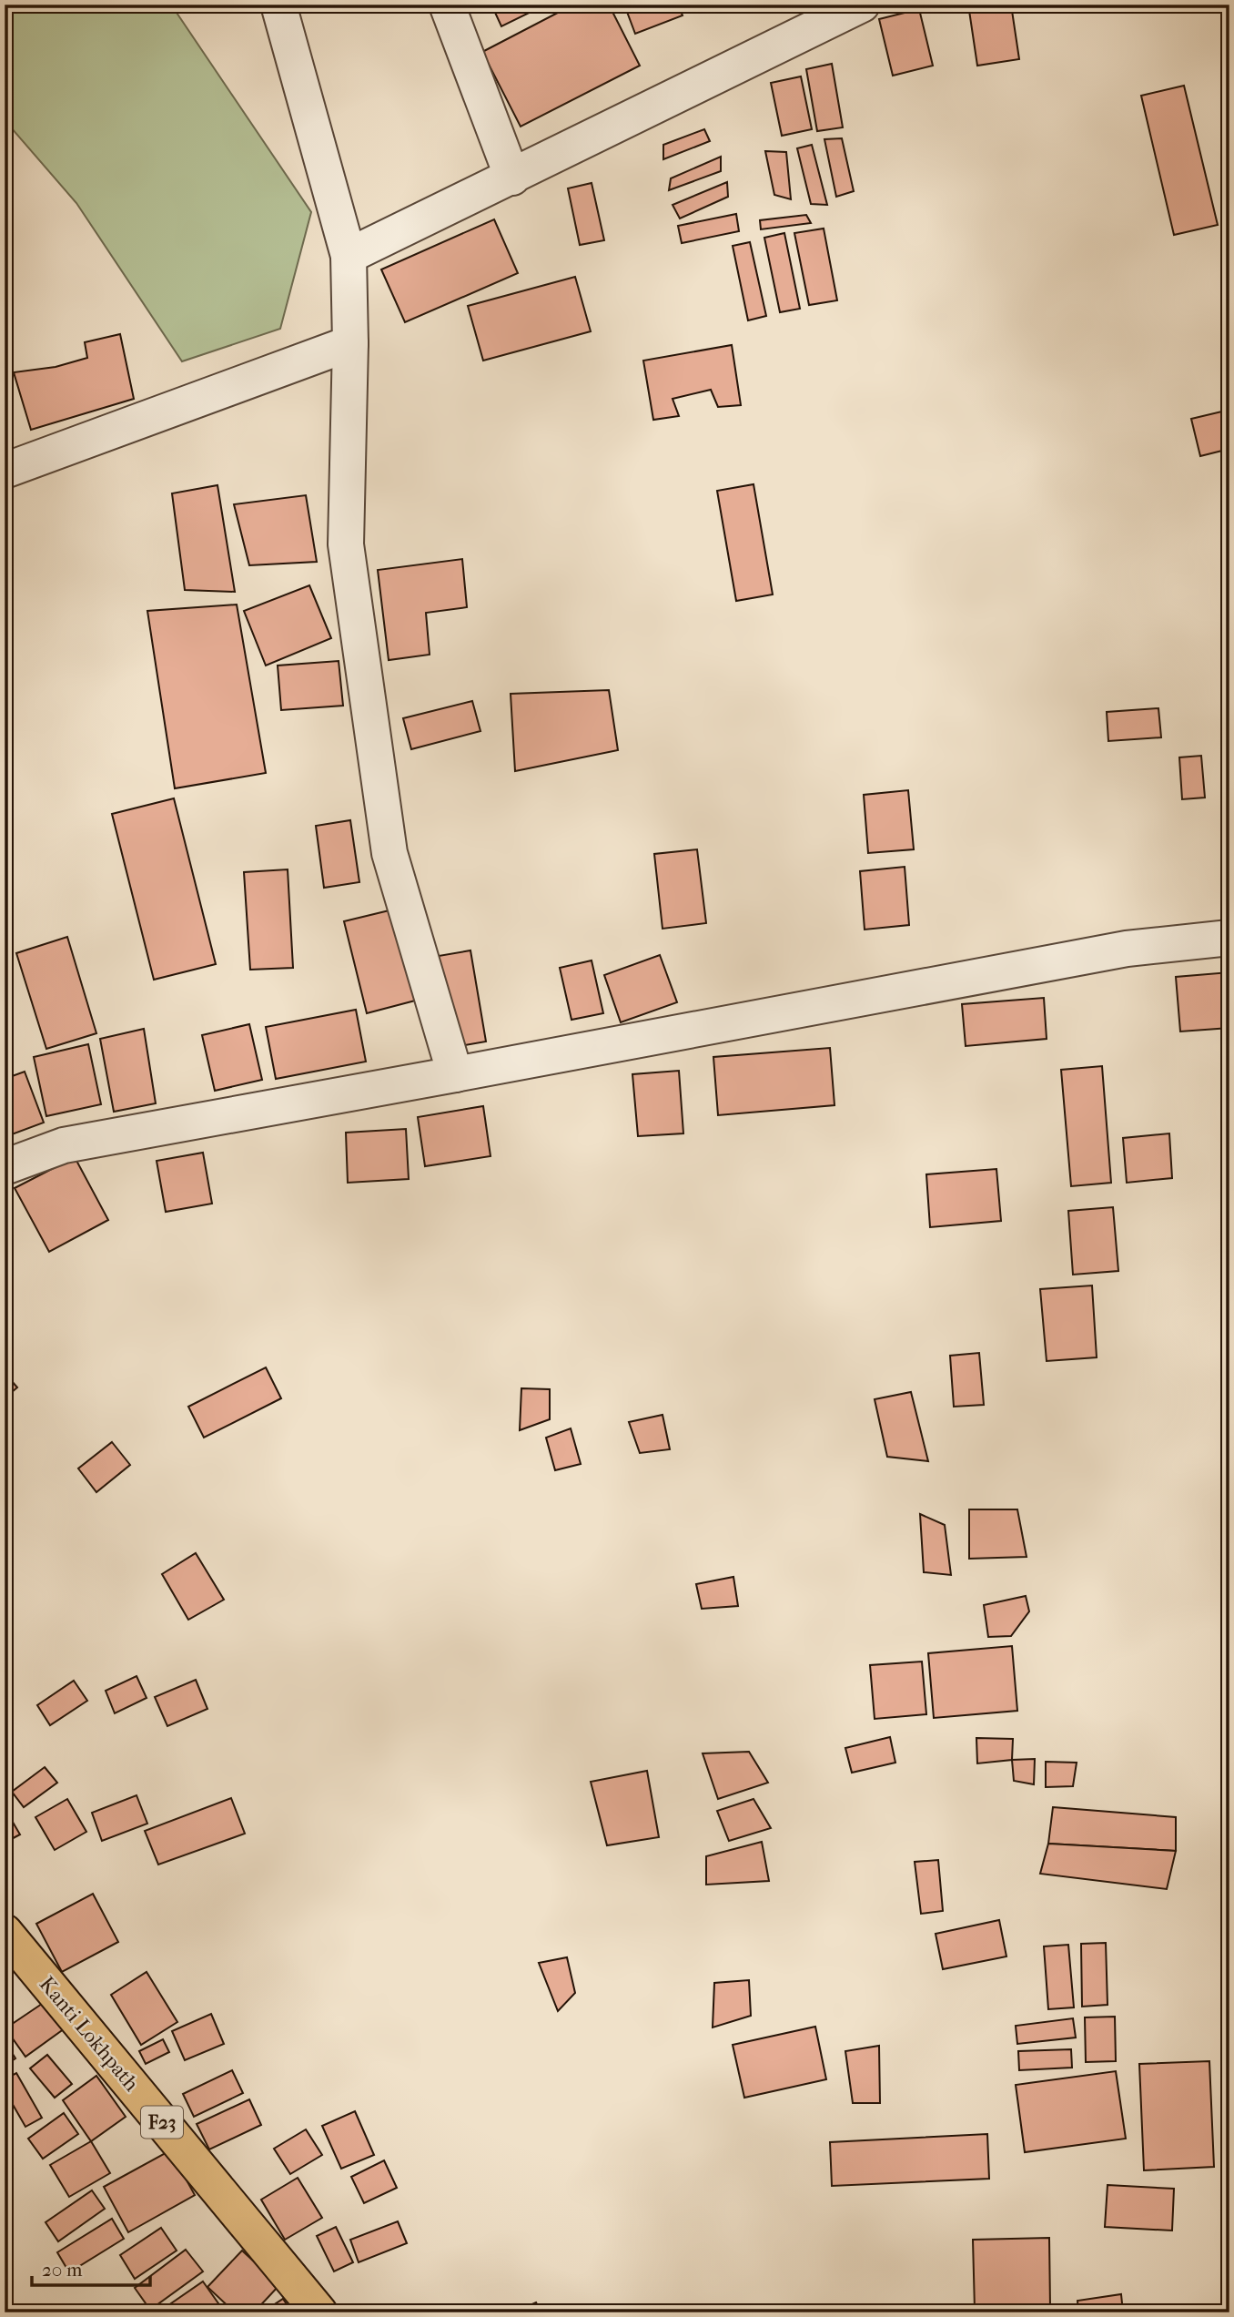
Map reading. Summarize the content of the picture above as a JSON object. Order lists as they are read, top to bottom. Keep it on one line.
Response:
{"streets":{"main road":["Kanti Lokhpath","F23"]},"scale_bar":"20 m"}
